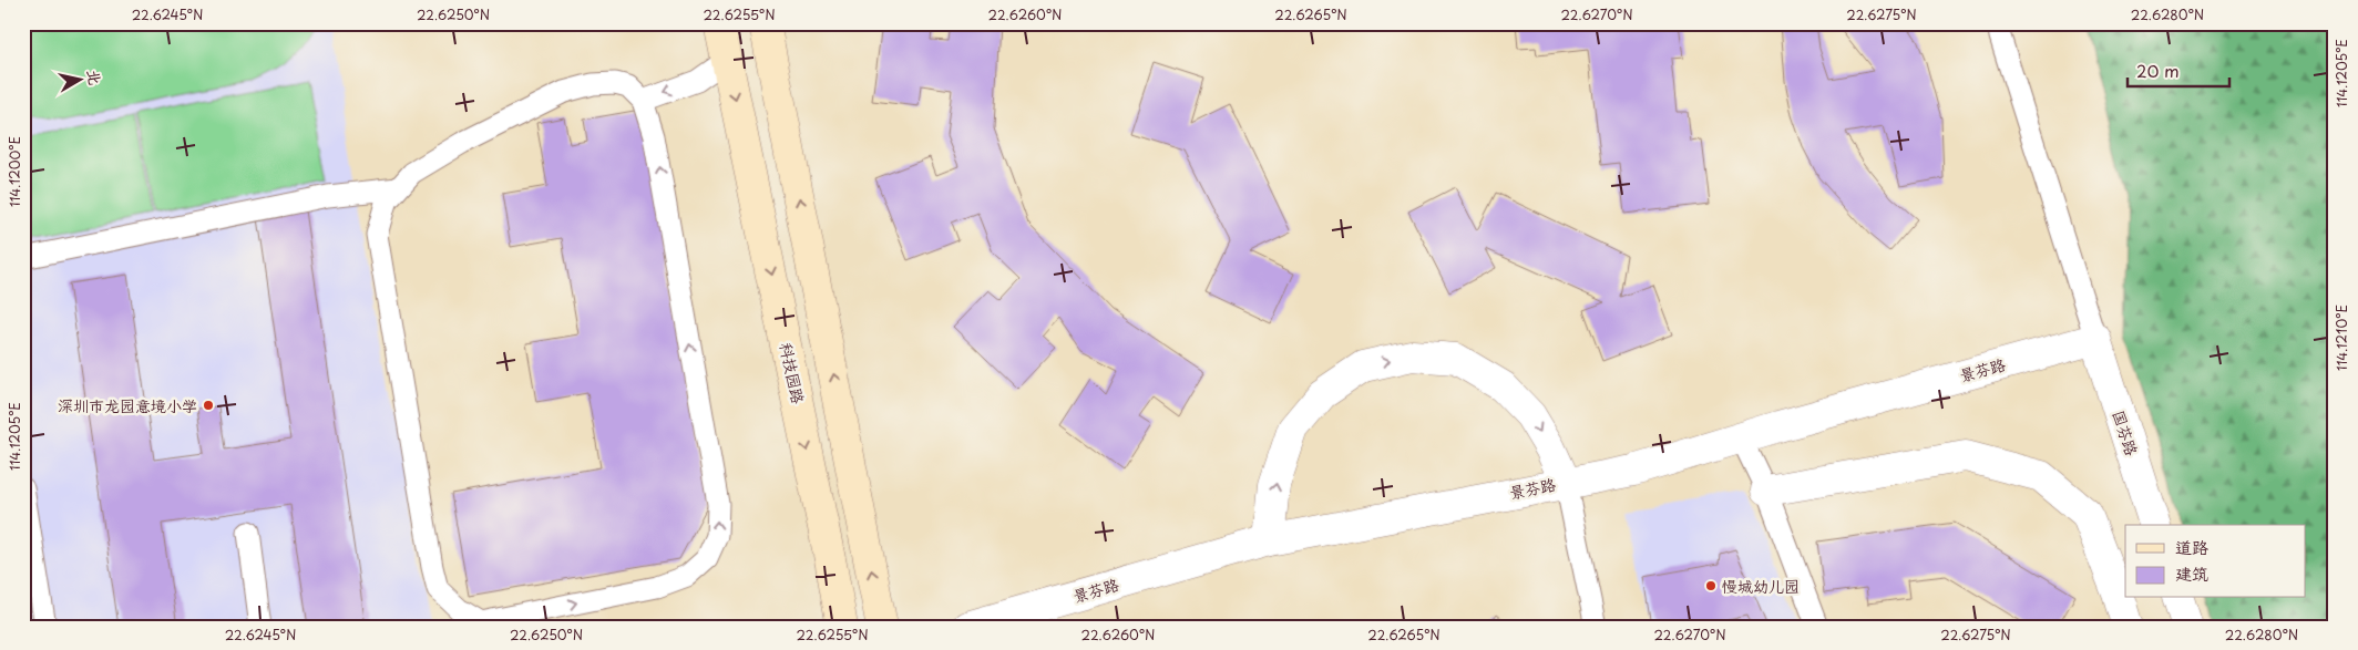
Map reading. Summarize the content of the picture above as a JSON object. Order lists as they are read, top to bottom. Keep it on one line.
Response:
{"streets":{"main road":["科技园路"],"street":["景芬路","国芬路"]},"crossings":[["景芬路","国芬路"]],"places":["深圳市龙园意境小学","慢城幼儿园"],"legend":["道路","建筑"],"scale_bar":"20 m","north":"right","coordinates":["22.6245°N","22.6250°N","22.6255°N","22.6260°N","22.6265°N","22.6270°N","22.6275°N","22.6280°N","114.1205°E","114.1200°E","114.1210°E"]}
